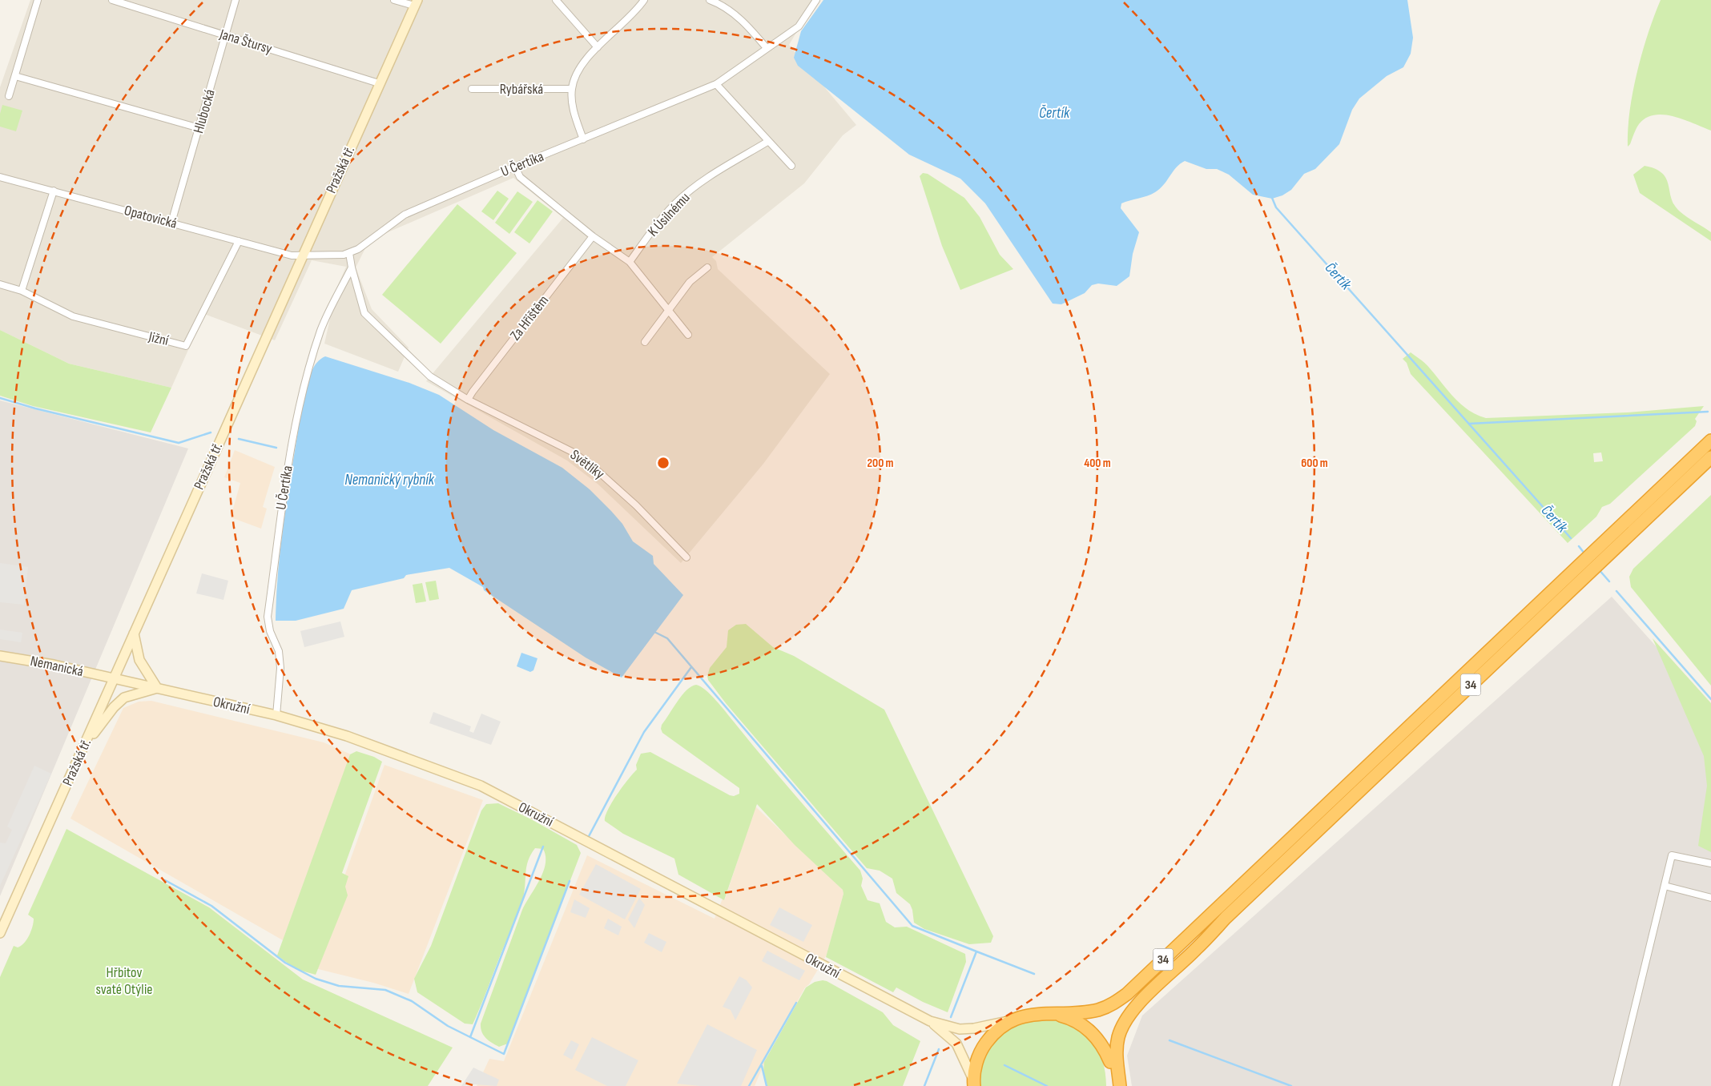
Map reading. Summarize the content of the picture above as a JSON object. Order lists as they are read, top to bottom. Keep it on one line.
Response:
{"streets":{"highway":["34"],"main road":["Pražská tř.","Nemanická","Okružní"],"street":["Jana Štursy","Rybářská","Hlubocká","U Čertíka","K Úsilnému","Opatovická","Za Hřištěm","Jižní","Světlíky"]},"crossings":[["Jana Štursy","Hlubocká"],["Jana Štursy","Pražská tř."],["Hlubocká","Opatovická"],["U Čertíka","Opatovická"],["U Čertíka","Okružní"],["Pražská tř.","Opatovická"],["Pražská tř.","Nemanická"],["Pražská tř.","Okružní"],["Opatovická","Jižní"],["Za Hřištěm","Světlíky"],["Nemanická","Okružní"],["34","Okružní"]],"water":["Čertík","Nemanický rybník"],"parks":["Hřbitov svaté Otýlie"],"rings":["200 m","400 m","600 m"]}
